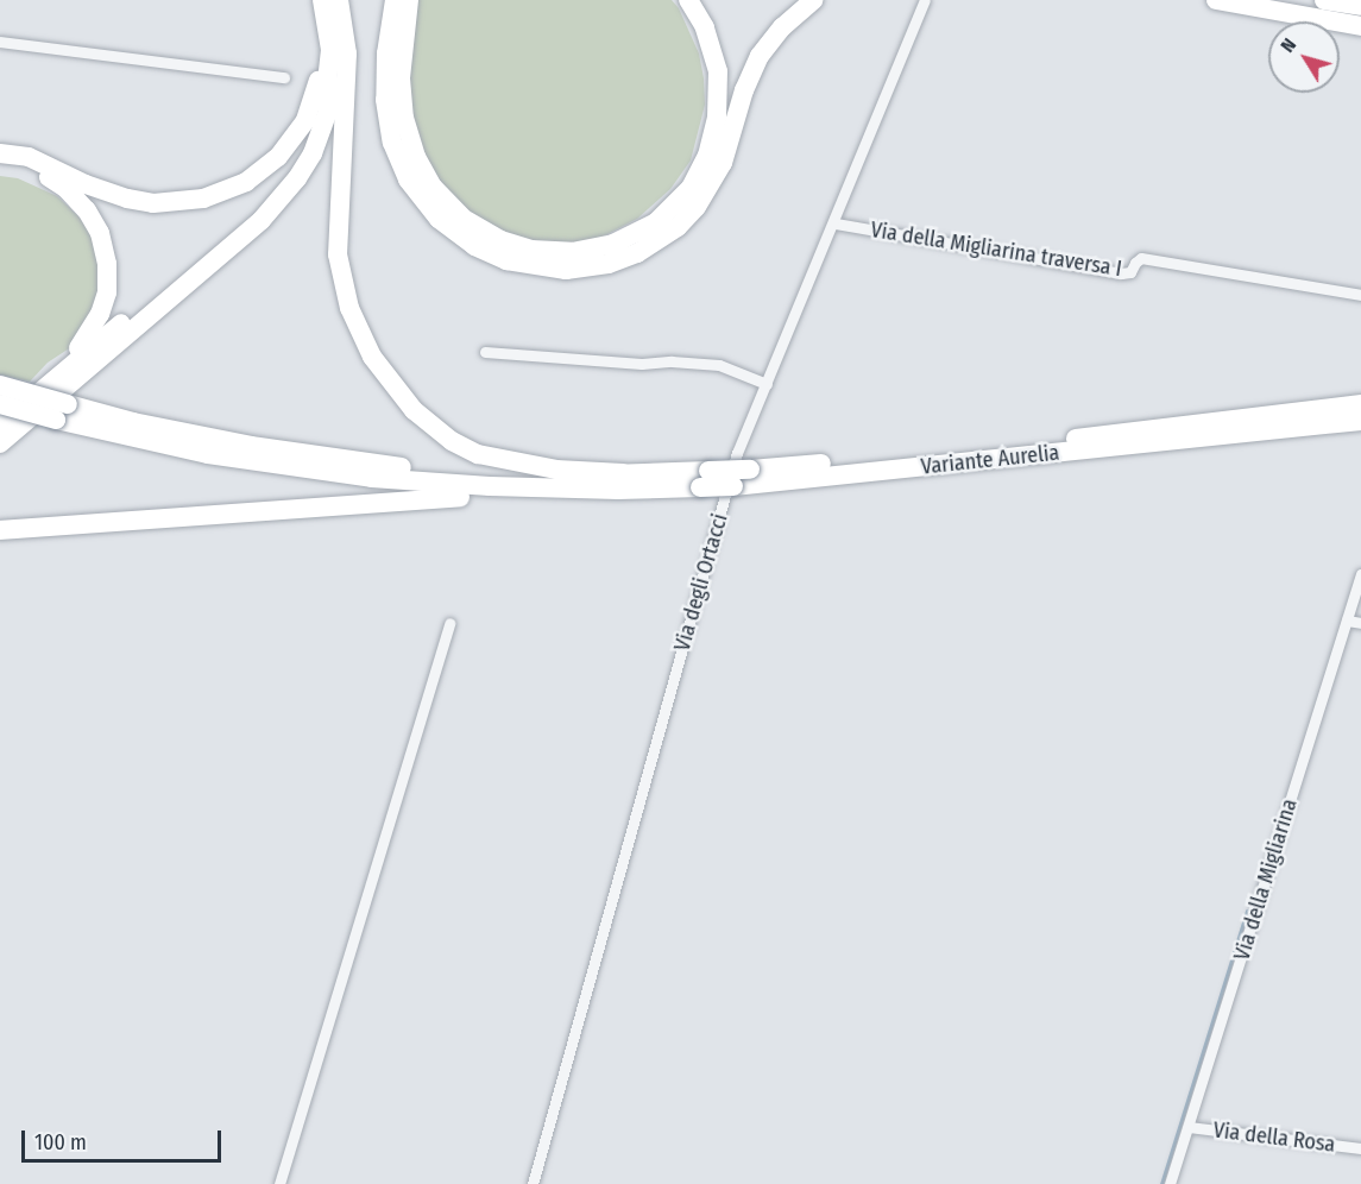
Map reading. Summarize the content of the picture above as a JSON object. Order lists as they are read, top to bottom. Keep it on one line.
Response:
{"streets":{"highway":["Variante Aurelia"],"street":["Via della Migliarina traversa I","Via degli Ortacci","Via della Migliarina","Via della Rosa"]},"crossings":[["Via della Migliarina traversa I","Via degli Ortacci"],["Via della Migliarina","Via della Rosa"]],"scale_bar":"100 m","north":"top left"}
